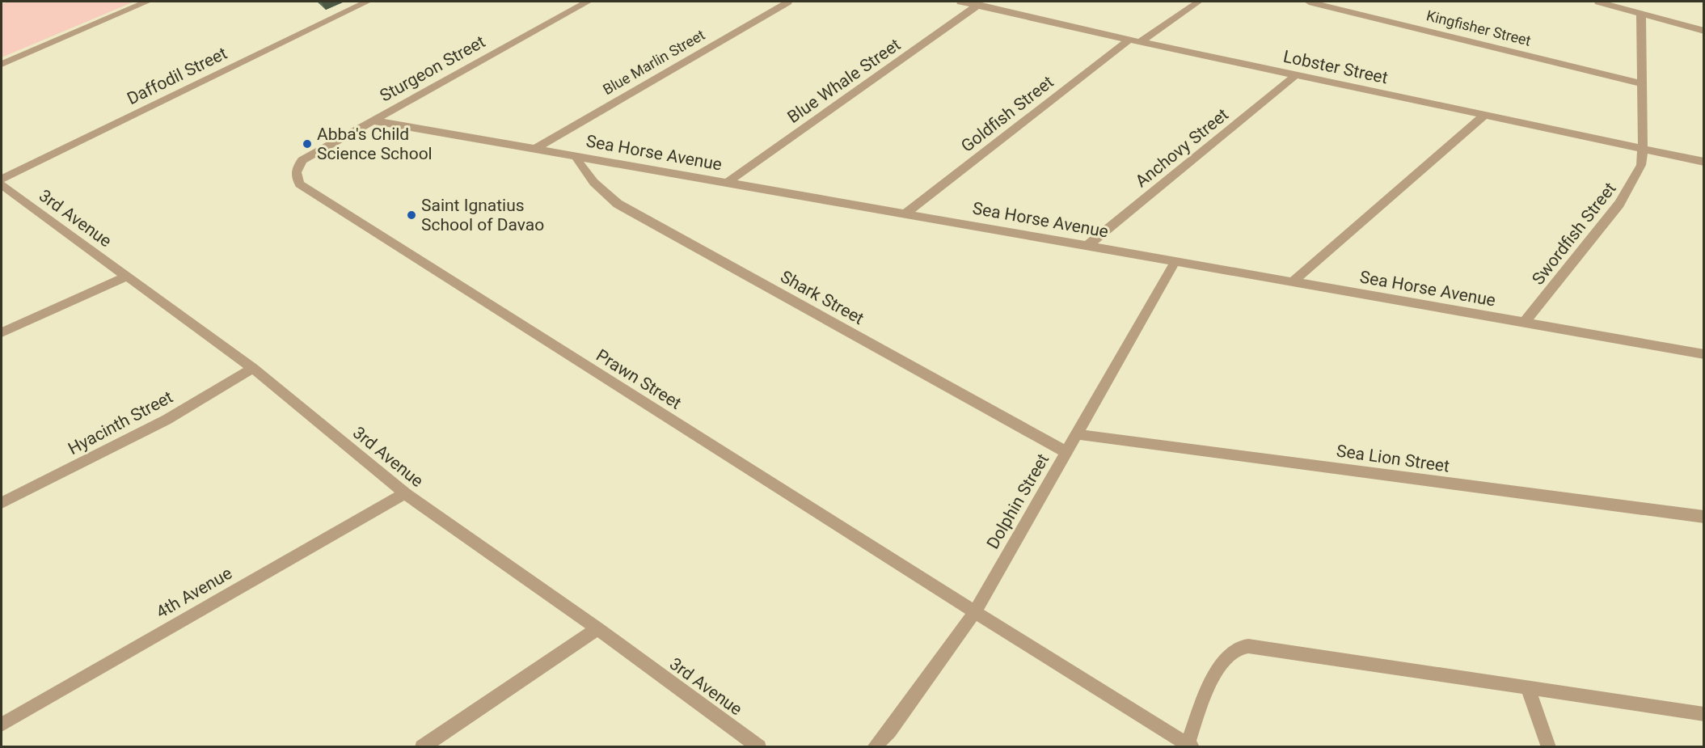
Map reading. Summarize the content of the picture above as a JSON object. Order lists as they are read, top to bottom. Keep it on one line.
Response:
{"streets":{"street":["Kingfisher Street","Blue Marlin Street","Lobster Street","Sturgeon Street","Daffodil Street","Blue Whale Street","Goldfish Street","Anchovy Street","Sea Horse Avenue","3rd Avenue","Swordfish Street","Shark Street","Prawn Street","Hyacinth Street","Sea Lion Street","Dolphin Street","4th Avenue"]},"crossings":[["Kingfisher Street","Swordfish Street"],["Blue Marlin Street","Sea Horse Avenue"],["Lobster Street","Blue Whale Street"],["Lobster Street","Goldfish Street"],["Lobster Street","Anchovy Street"],["Lobster Street","Swordfish Street"],["Sturgeon Street","Sea Horse Avenue"],["Sturgeon Street","Prawn Street"],["Blue Whale Street","Sea Horse Avenue"],["Goldfish Street","Sea Horse Avenue"],["Anchovy Street","Sea Horse Avenue"],["Sea Horse Avenue","Swordfish Street"],["Sea Horse Avenue","Shark Street"],["Sea Horse Avenue","Dolphin Street"],["3rd Avenue","Hyacinth Street"],["3rd Avenue","4th Avenue"],["Shark Street","Dolphin Street"],["Prawn Street","Dolphin Street"],["Sea Lion Street","Dolphin Street"]],"places":["Abba's Child Science School","Saint Ignatius School of Davao"]}
